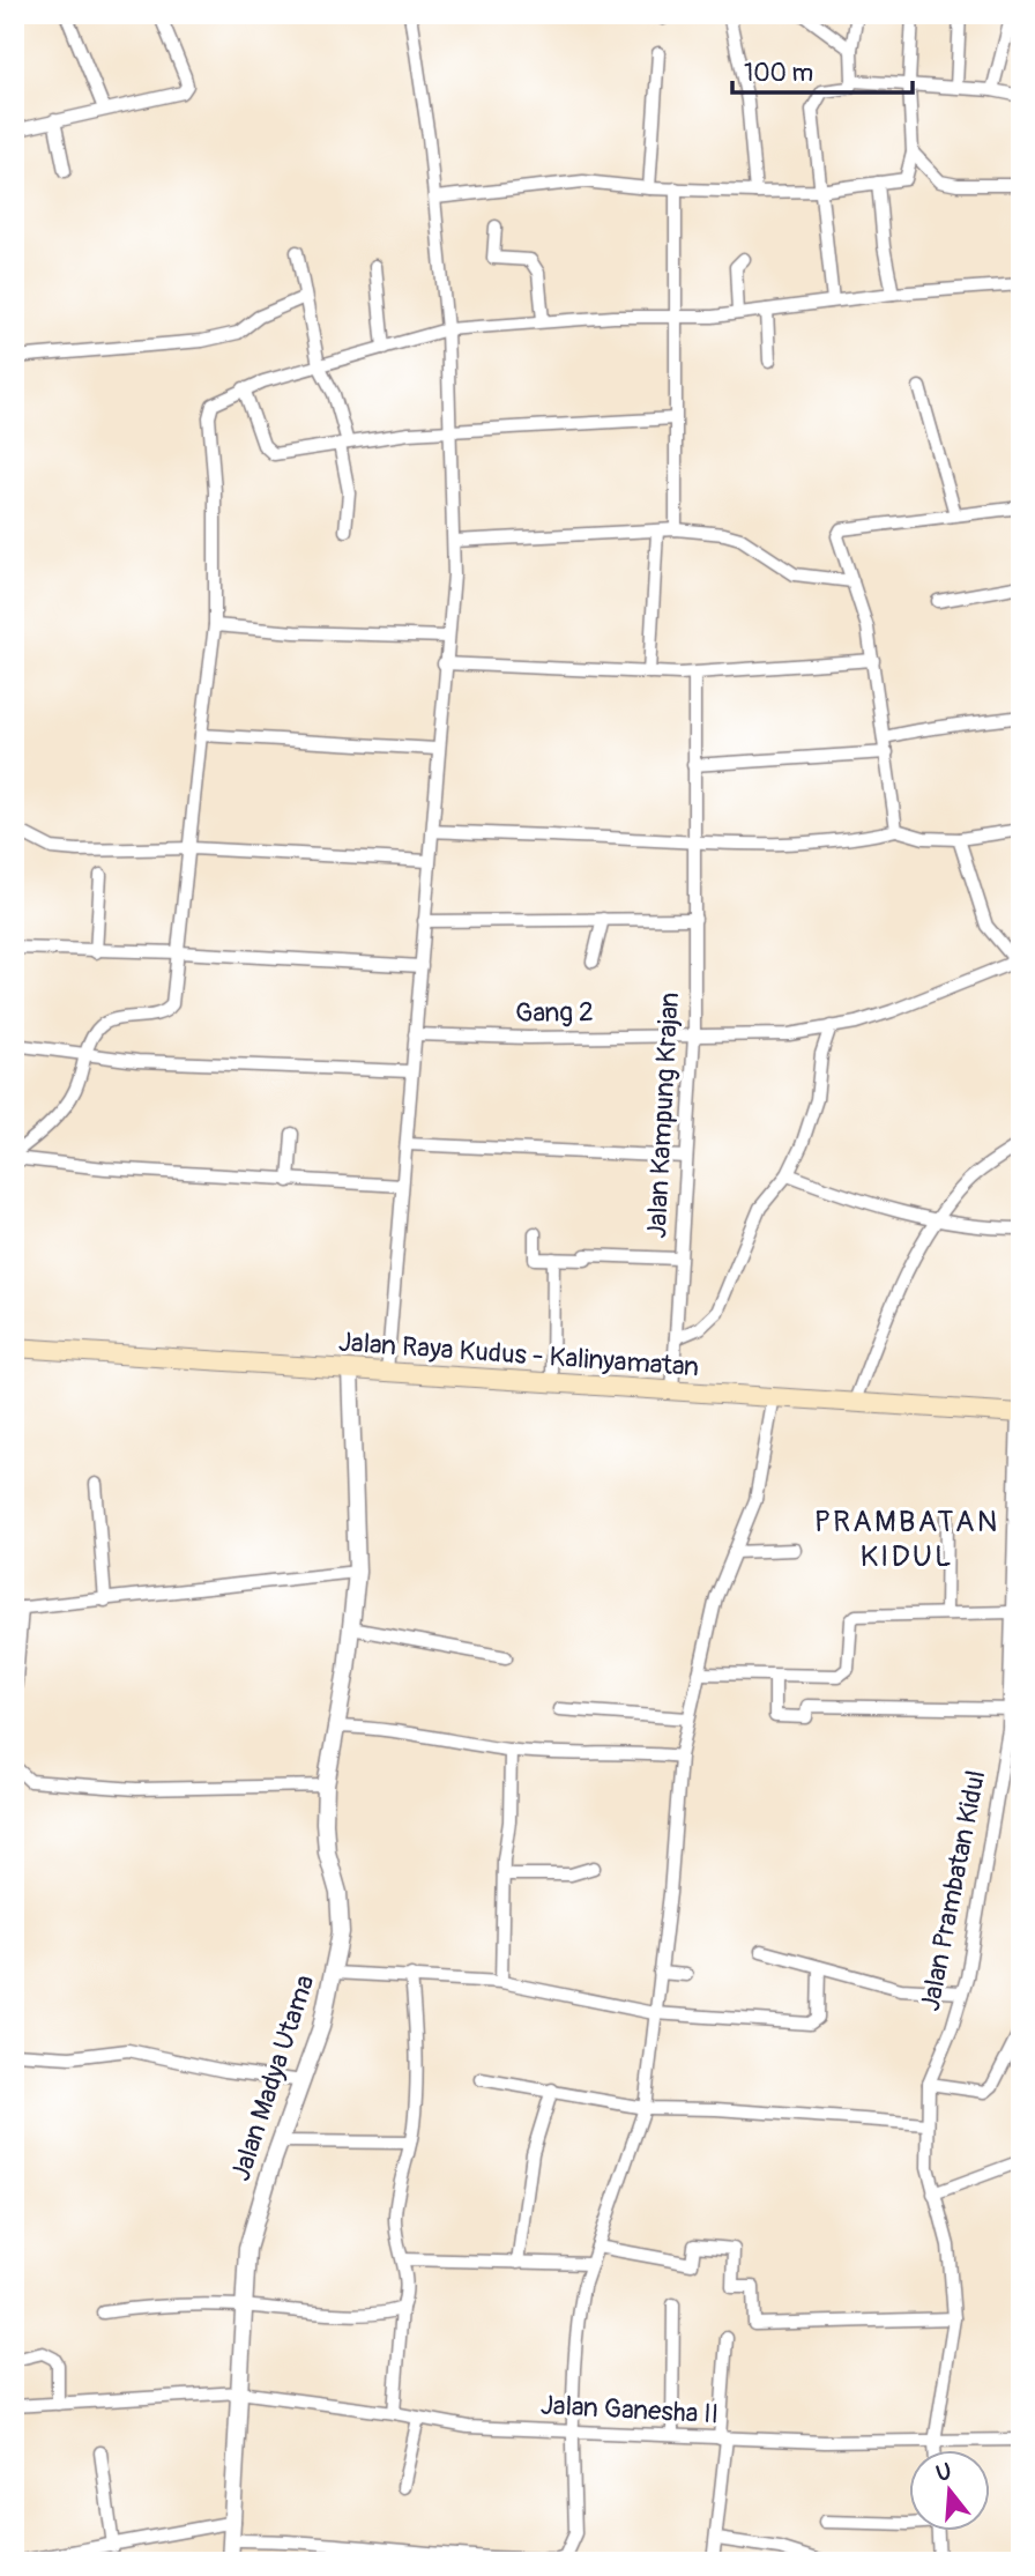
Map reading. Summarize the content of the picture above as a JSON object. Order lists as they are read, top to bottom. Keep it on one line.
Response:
{"streets":{"main road":["Jalan Raya Kudus - Kalinyamatan"],"street":["Gang 2","Jalan Kampung Krajan","Jalan Prambatan Kidul","Jalan Madya Utama","Jalan Ganesha II"]},"crossings":[["Gang 2","Jalan Kampung Krajan"],["Jalan Kampung Krajan","Jalan Raya Kudus - Kalinyamatan"],["Jalan Raya Kudus - Kalinyamatan","Jalan Prambatan Kidul"],["Jalan Raya Kudus - Kalinyamatan","Jalan Madya Utama"],["Jalan Prambatan Kidul","Jalan Ganesha II"],["Jalan Madya Utama","Jalan Ganesha II"]],"districts":["PRAMBATAN KIDUL"],"scale_bar":"100 m","north":"top"}
